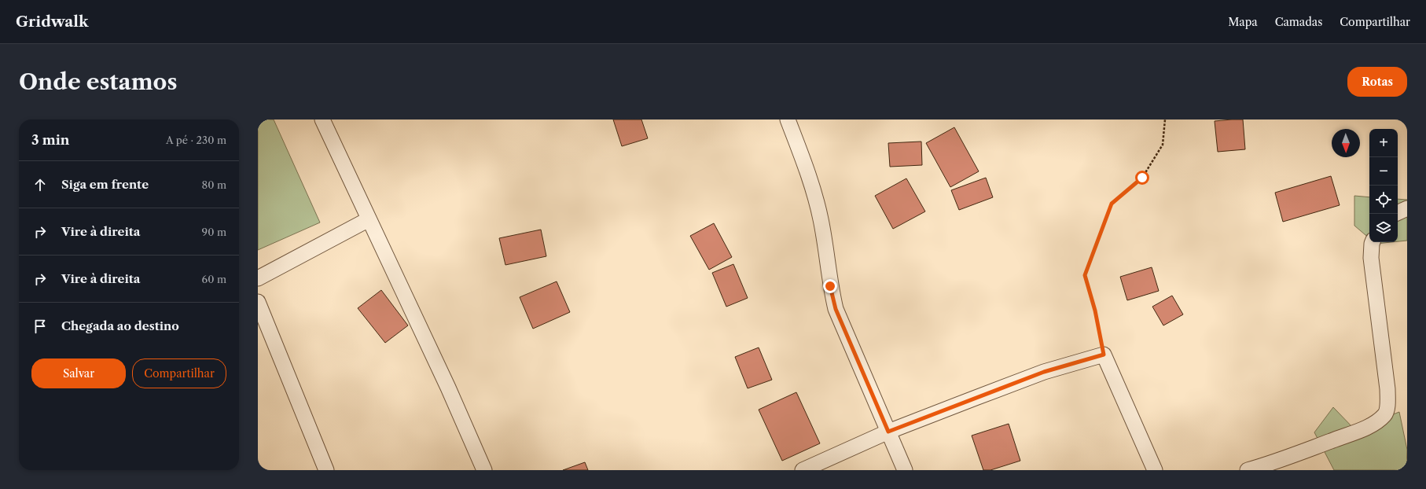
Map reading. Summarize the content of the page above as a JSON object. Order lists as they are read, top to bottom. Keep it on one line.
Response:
{"north":"bottom","page":{"header":"Gridwalk","nav":["Mapa","Camadas","Compartilhar"],"buttons":["Rotas",["Salvar","Compartilhar"]],"title":"Onde estamos","heading":["3 min","A pé · 230 m"],"map_buttons":["+","−"],"list":[["Siga em frente","80 m"],["Vire à direita","90 m"],["Vire à direita","60 m"],"Chegada ao destino"]}}
